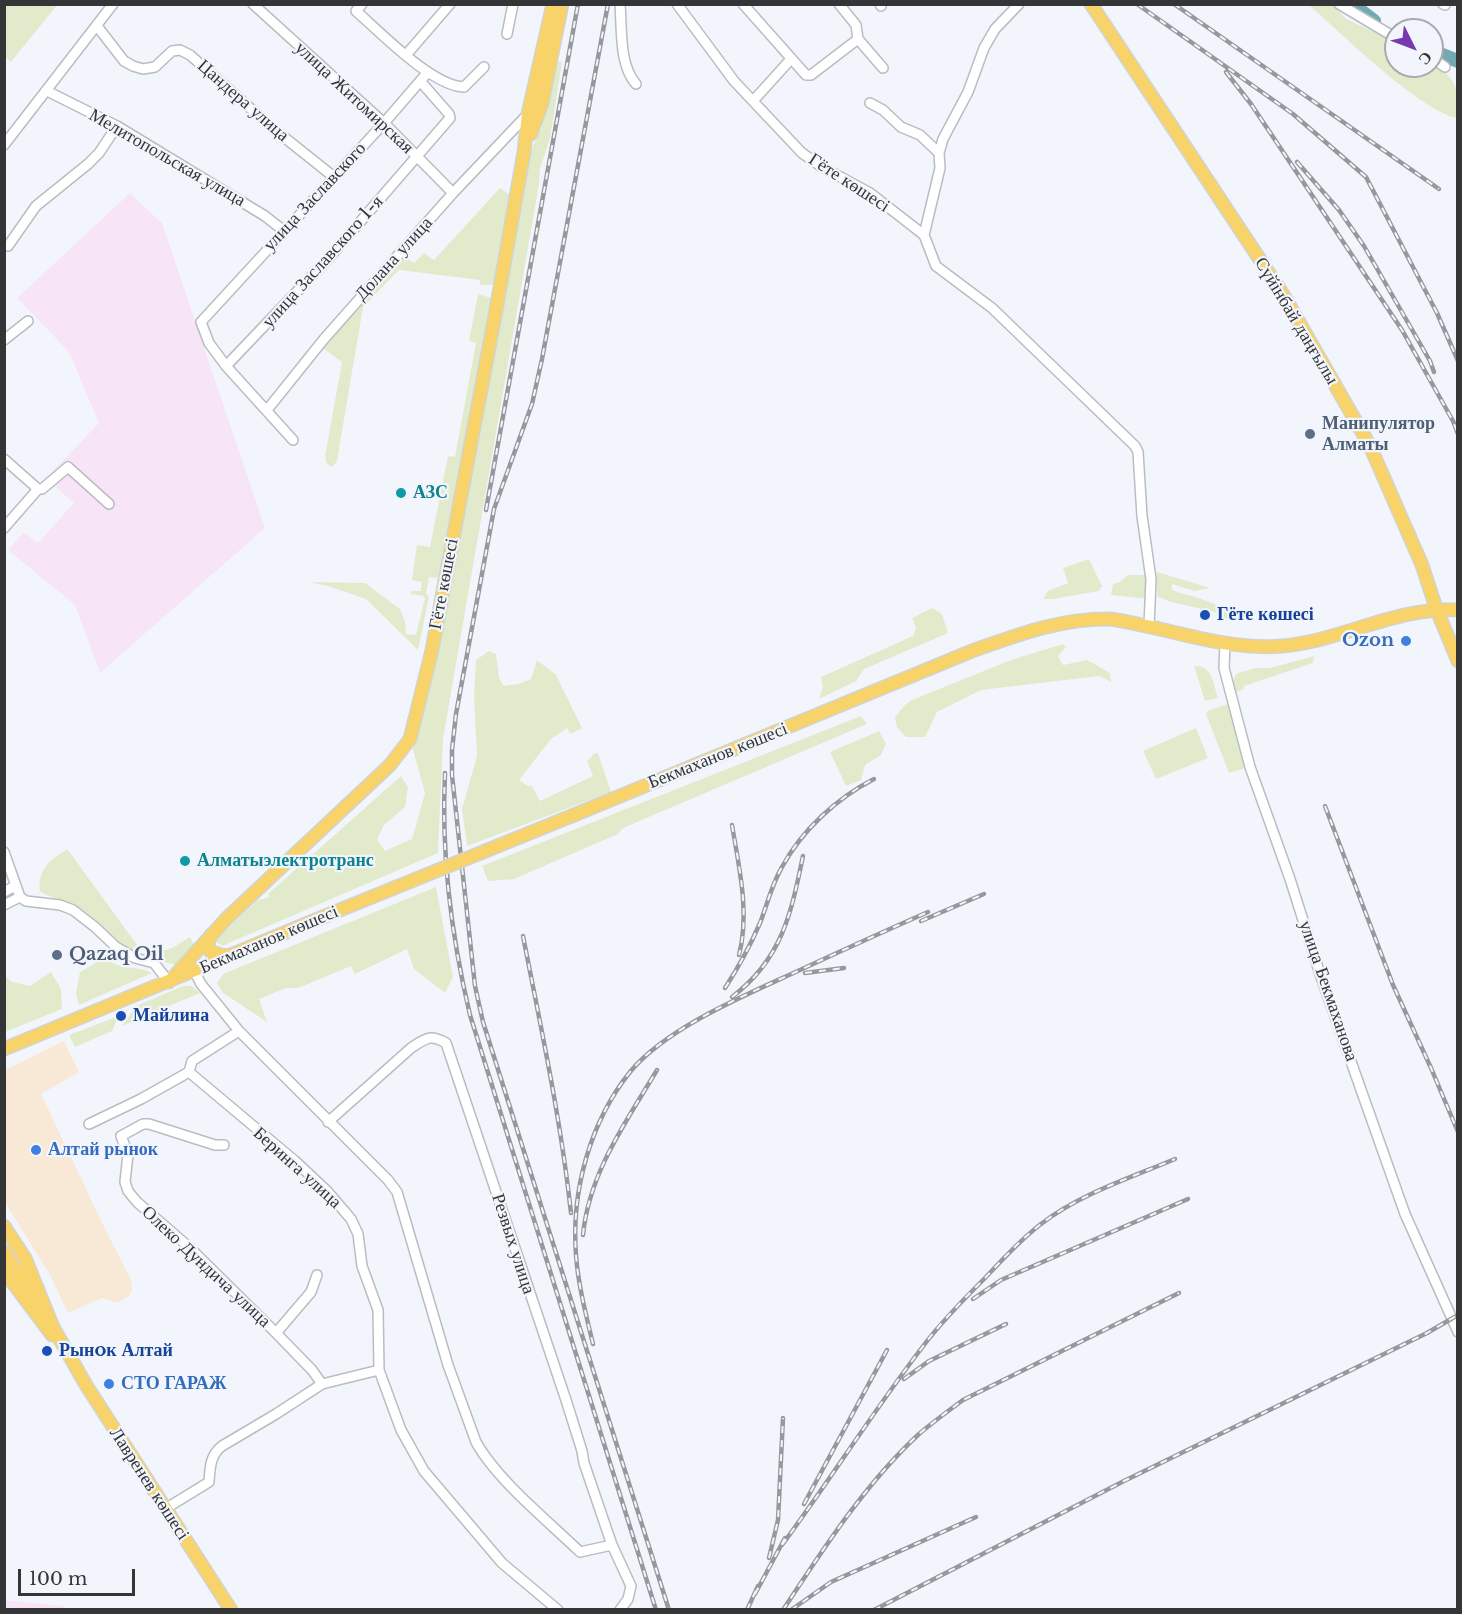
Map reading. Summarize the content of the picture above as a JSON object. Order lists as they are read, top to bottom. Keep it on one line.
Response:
{"streets":{"main road":["Гёте көшесі","Сүйінбай даңғылы","Бекмаханов көшесі","Лавренев көшесі"],"street":["улица Житомирская","Цандера улица","Мелитопольская улица","улица Заславского","Долана улица","улица Заславского 1-я","улица Бекмаханова","Беринга улица","Резвых улица","Олеко Дундича улица"]},"crossings":[["улица Житомирская","улица Заславского"],["улица Житомирская","Долана улица"],["улица Житомирская","улица Заславского 1-я"],["Цандера улица","улица Заславского"],["Мелитопольская улица","улица Заславского"],["Гёте көшесі","Долана улица"],["Гёте көшесі","Бекмаханов көшесі"],["улица Заславского","улица Заславского 1-я"],["Сүйінбай даңғылы","Бекмаханов көшесі"],["Бекмаханов көшесі","улица Бекмаханова"]],"places":["Манипулятор Алматы","АЗС","Гёте көшесі","Ozon","Алматыэлектротранс","Qazaq Oil","Майлина","Алтай рынок","Рынoк Алтай","СТО ГАРАЖ"],"scale_bar":"100 m","north":"bottom right"}
